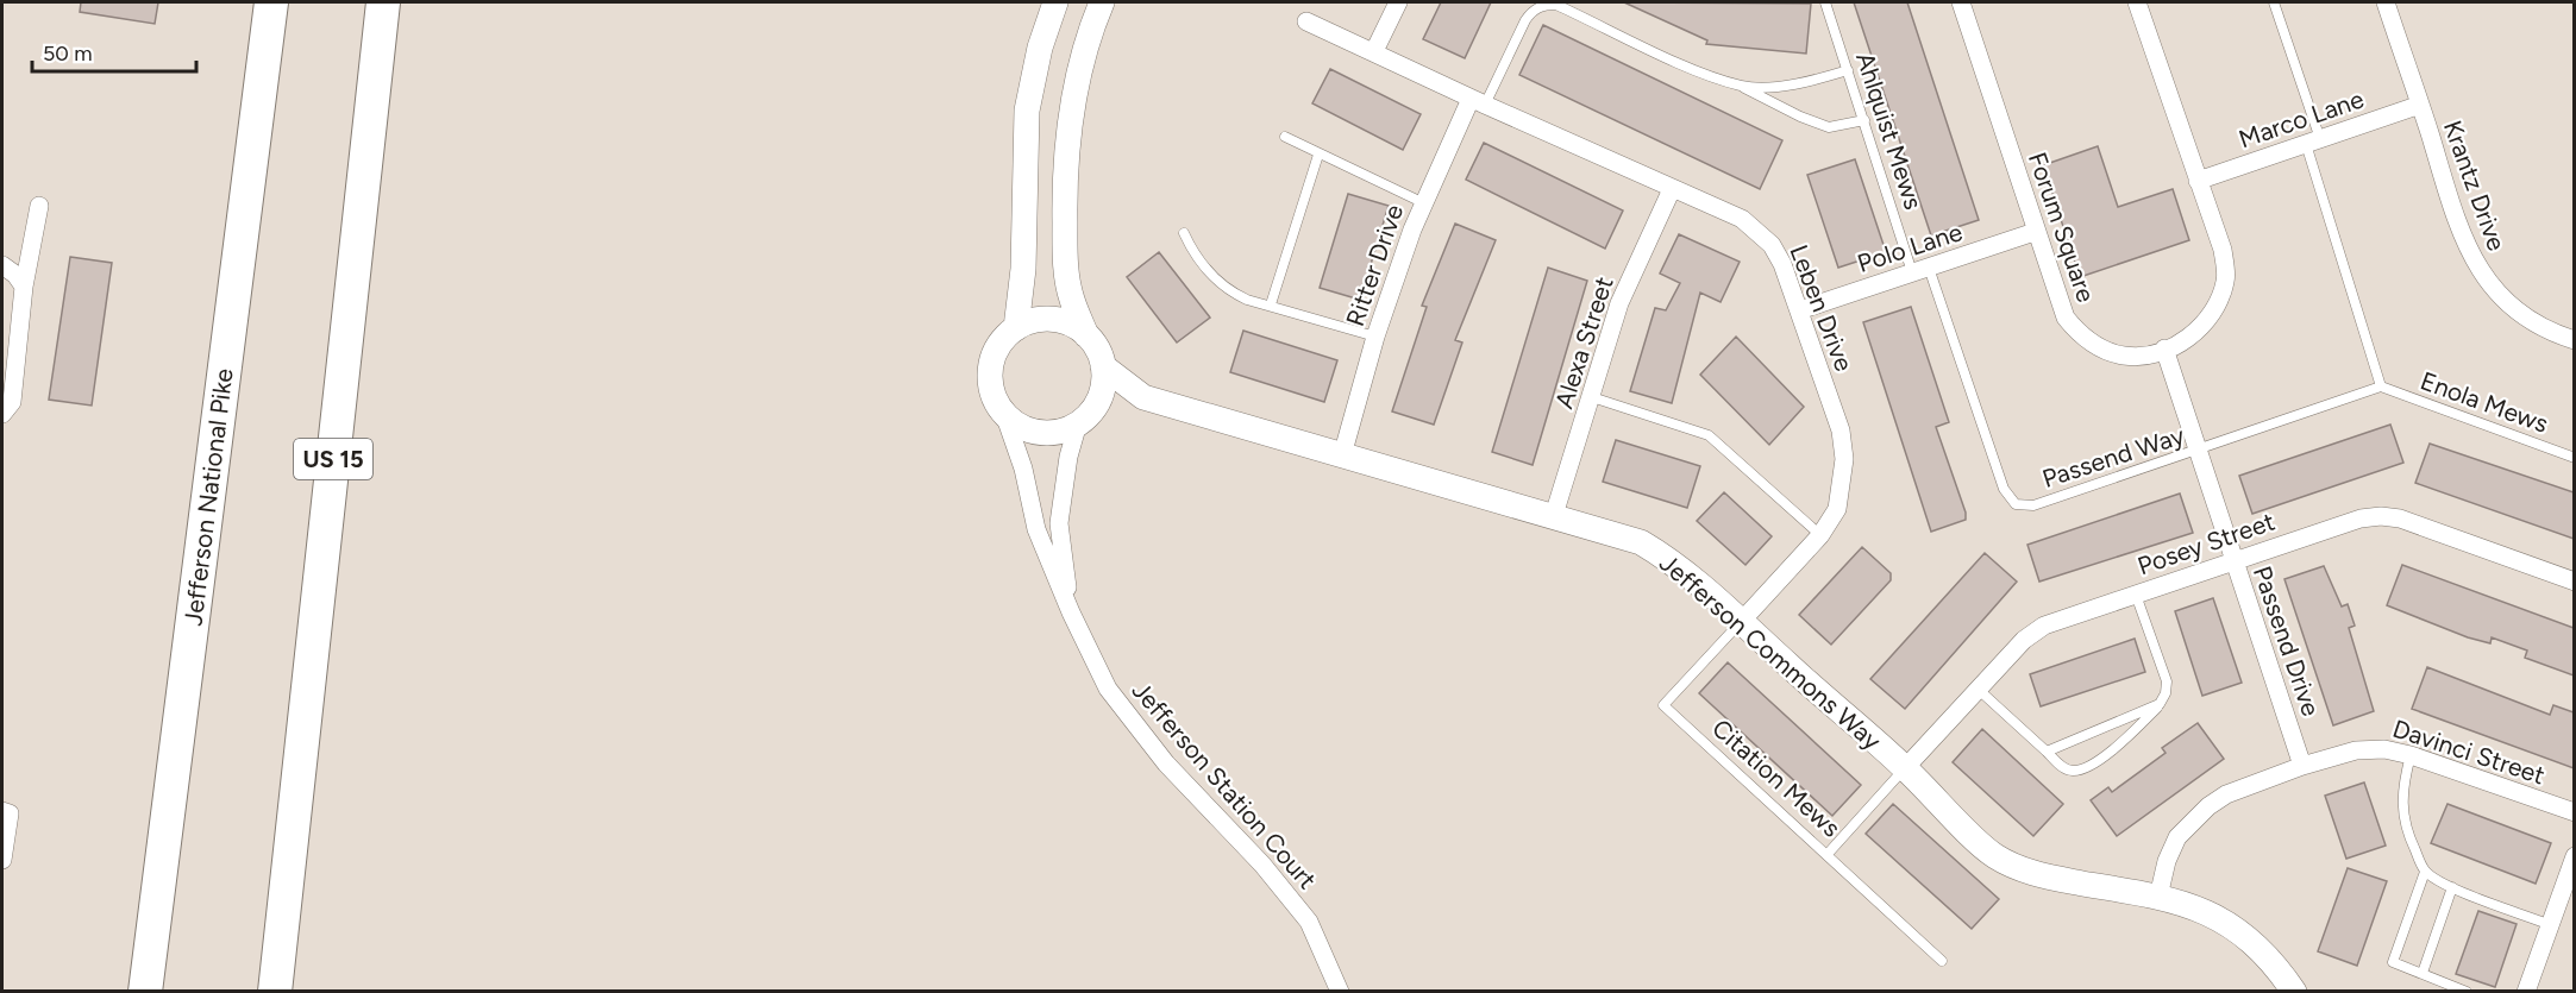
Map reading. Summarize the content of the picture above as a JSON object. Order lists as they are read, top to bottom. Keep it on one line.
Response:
{"streets":{"highway":["US 15","Jefferson National Pike"],"street":["Marco Lane","Krantz Drive","Forum Square","Polo Lane","Ritter Drive","Leben Drive","Alexa Street","Posey Street","Passend Drive","Jefferson Commons Way","Davinci Street","Jefferson Station Court"],"lane":["Ahlquist Mews","Enola Mews","Passend Way","Citation Mews"]},"crossings":[["Marco Lane","Krantz Drive"],["Marco Lane","Forum Square"],["Ahlquist Mews","Polo Lane"],["Ahlquist Mews","Passend Way"],["Forum Square","Polo Lane"],["Forum Square","Passend Drive"],["Polo Lane","Leben Drive"],["Polo Lane","Passend Way"],["Ritter Drive","Leben Drive"],["Ritter Drive","Jefferson Commons Way"],["Leben Drive","Alexa Street"],["Leben Drive","Jefferson Commons Way"],["Leben Drive","Citation Mews"],["Alexa Street","Jefferson Commons Way"],["Enola Mews","Passend Way"],["Passend Way","Passend Drive"],["Posey Street","Passend Drive"],["Posey Street","Jefferson Commons Way"],["Passend Drive","Davinci Street"],["Jefferson Commons Way","Davinci Street"],["Jefferson Commons Way","Citation Mews"],["Jefferson Commons Way","Jefferson Station Court"]],"scale_bar":"50 m"}
